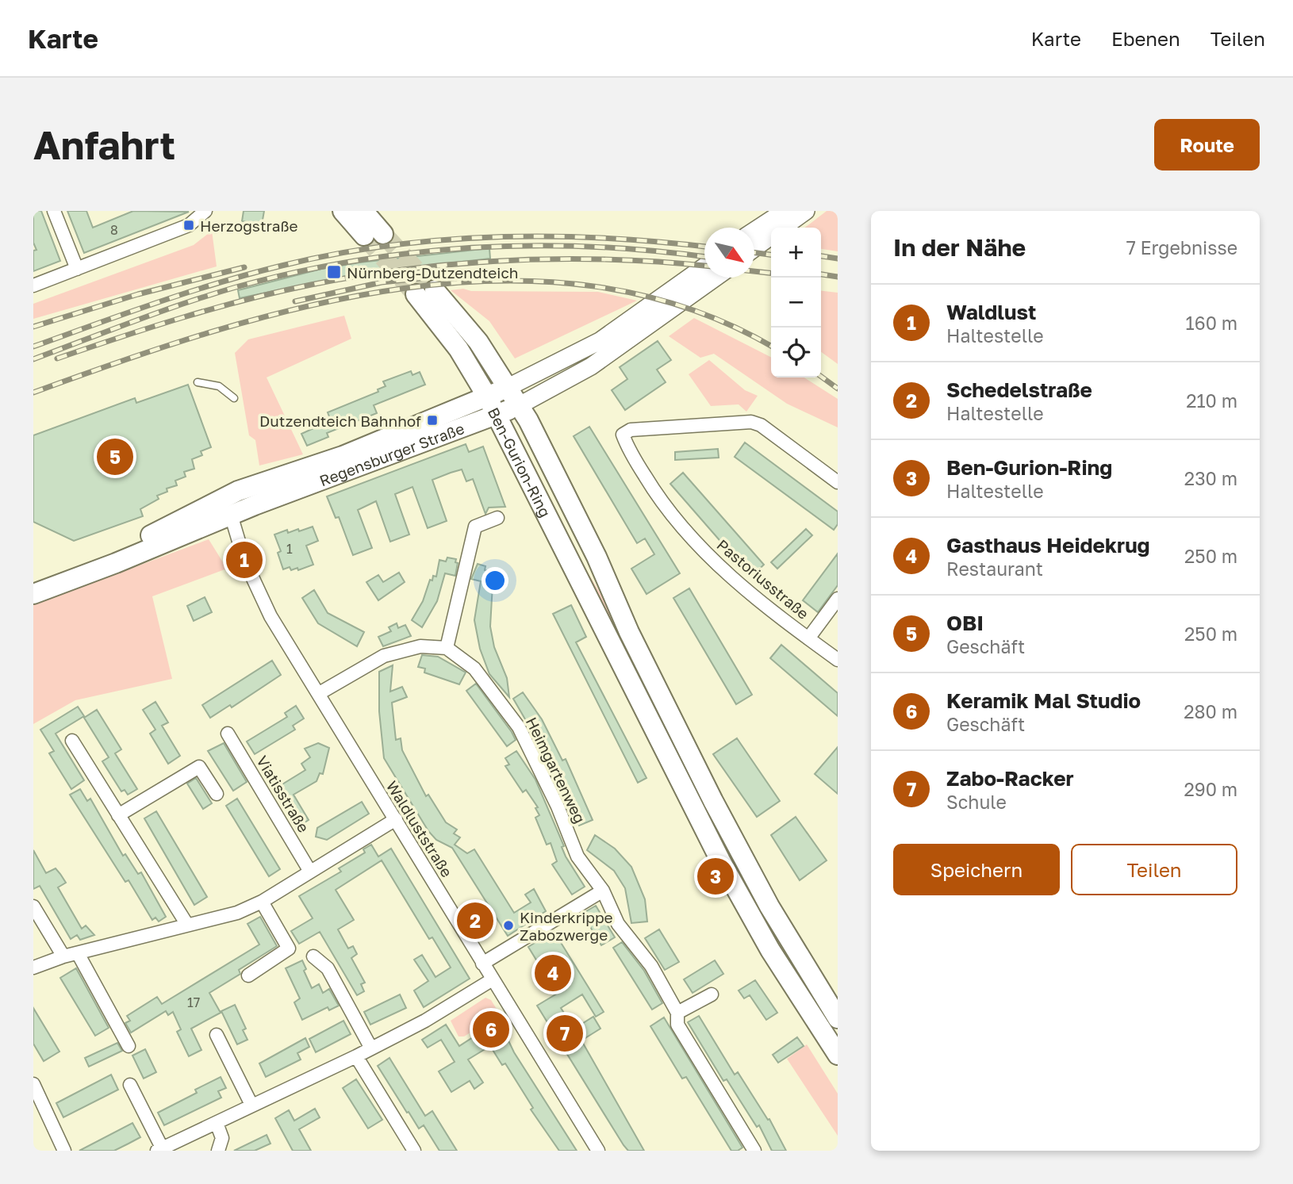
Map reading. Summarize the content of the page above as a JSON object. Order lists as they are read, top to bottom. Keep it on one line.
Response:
{"streets":{"main road":["Regensburger Straße","Ben-Gurion-Ring"],"street":["Pastoriusstraße","Heimgartenweg","Viatisstraße","Waldluststraße"]},"crossings":[["Regensburger Straße","Ben-Gurion-Ring"],["Regensburger Straße","Waldluststraße"]],"places":{"transit":["Herzogstraße","Nürnberg-Dutzendteich","Dutzendteich Bahnhof"],"other":["Kinderkrippe Zabozwerge"]},"house_numbers":["8","1","17"],"north":"bottom right","page":{"header":"Karte","nav":["Karte","Ebenen","Teilen"],"buttons":["Route",["Speichern","Teilen"]],"title":"Anfahrt","heading":["In der Nähe","7 Ergebnisse"],"map_buttons":["+","−"],"list":[{"mark":"1","name":"Waldlust","note":"Haltestelle","value":"160 m"},{"mark":"2","name":"Schedelstraße","note":"Haltestelle","value":"210 m"},{"mark":"3","name":"Ben-Gurion-Ring","note":"Haltestelle","value":"230 m"},{"mark":"4","name":"Gasthaus Heidekrug","note":"Restaurant","value":"250 m"},{"mark":"5","name":"OBI","note":"Geschäft","value":"250 m"},{"mark":"6","name":"Keramik Mal Studio","note":"Geschäft","value":"280 m"},{"mark":"7","name":"Zabo-Racker","note":"Schule","value":"290 m"}],"pins":["5","1","3","2","4","6","7"]}}
